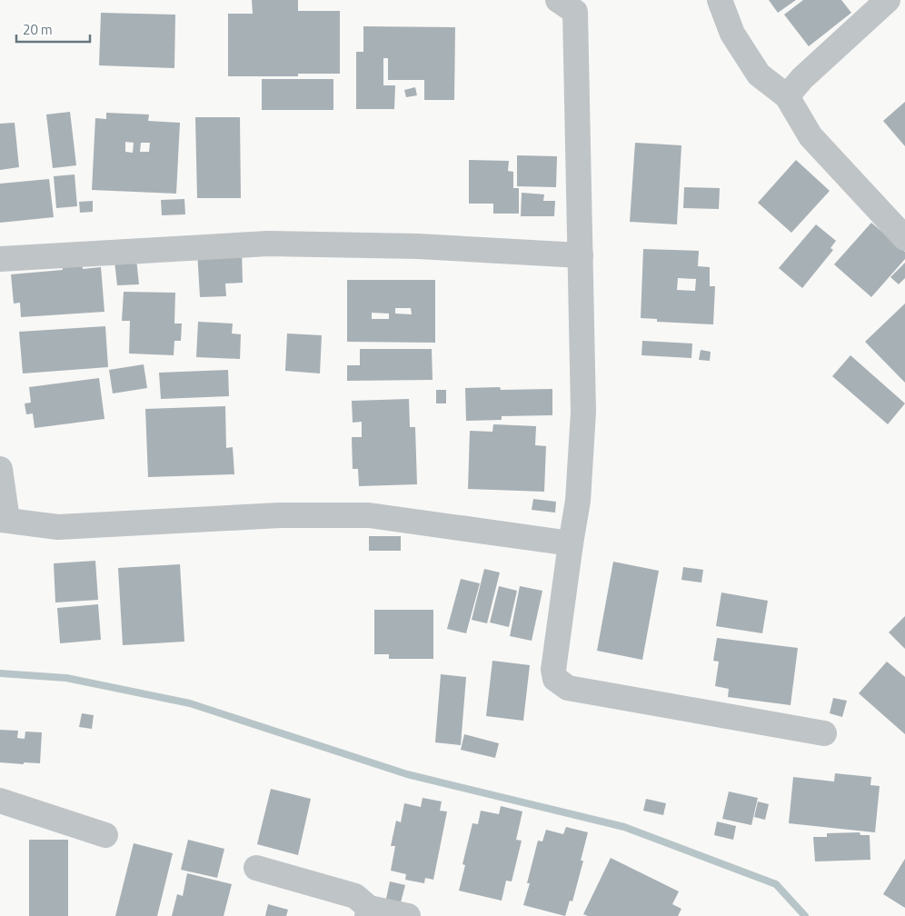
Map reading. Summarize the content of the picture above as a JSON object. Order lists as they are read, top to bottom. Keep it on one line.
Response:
{"scale_bar":"20 m"}
